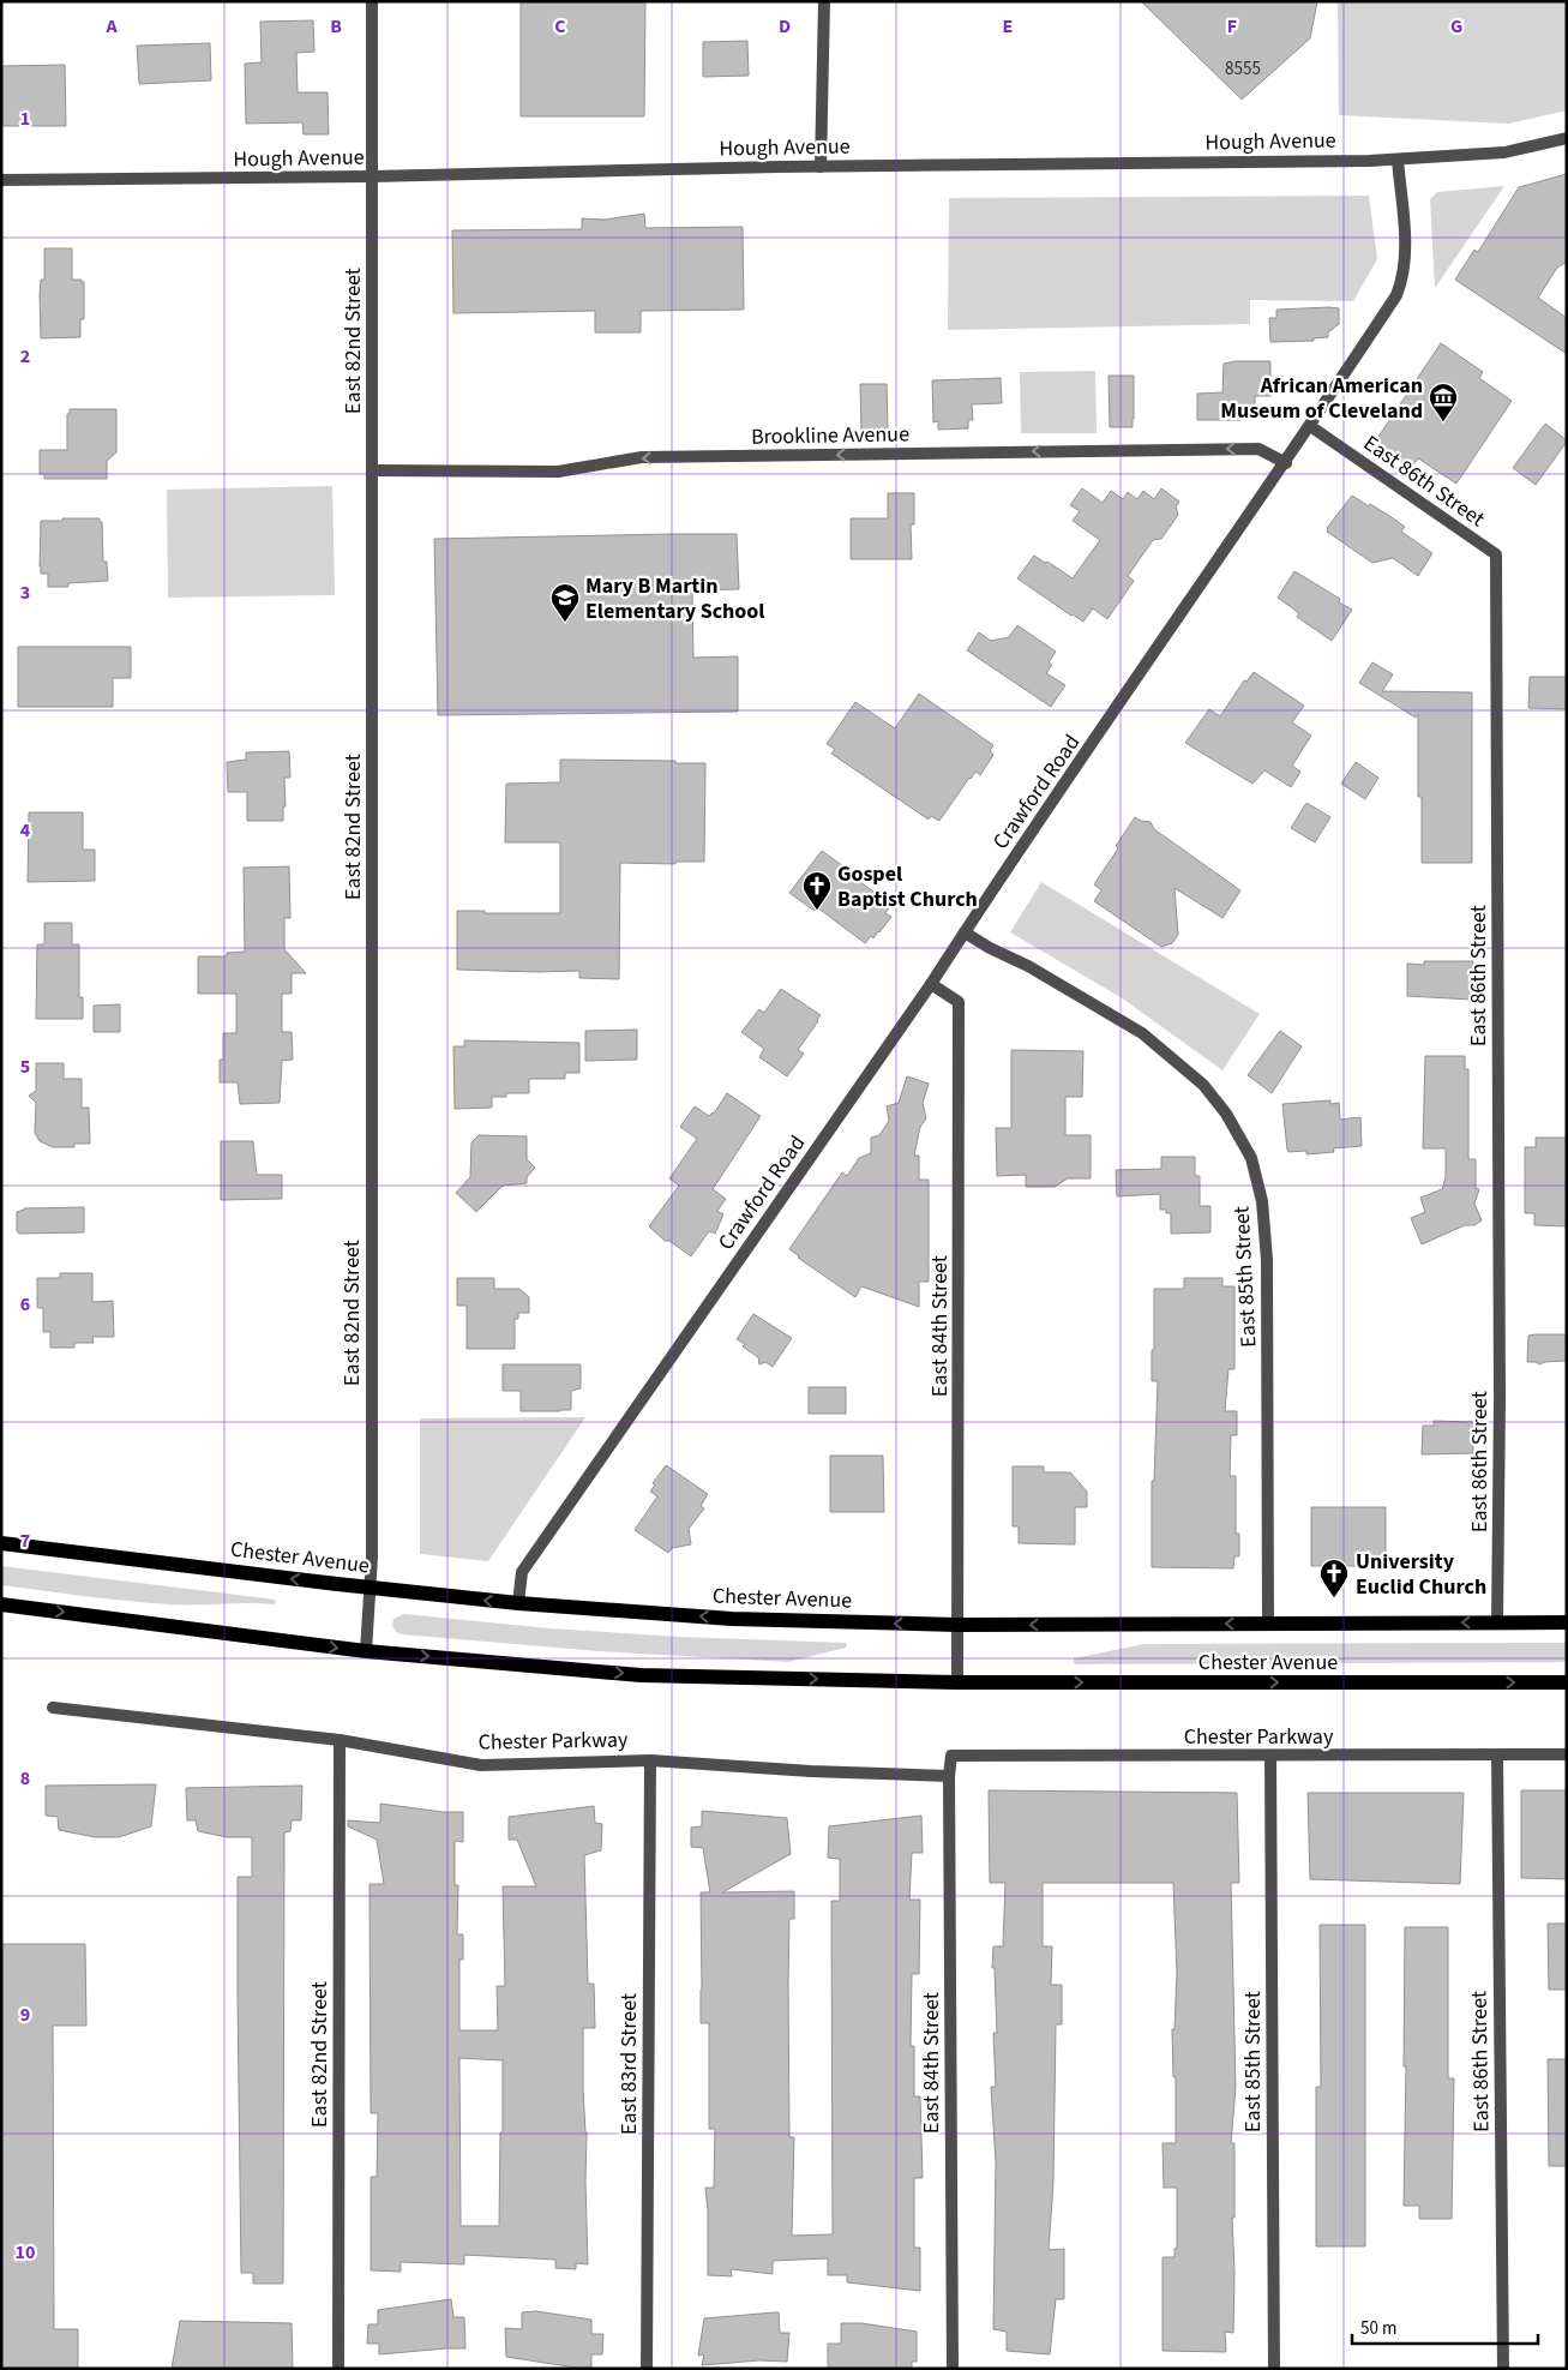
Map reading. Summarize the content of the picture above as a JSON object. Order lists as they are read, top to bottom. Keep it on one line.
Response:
{"streets":{"main road":["Chester Avenue"],"street":["Hough Avenue","East 82nd Street","Brookline Avenue","East 86th Street","Crawford Road","East 85th Street","East 84th Street","Chester Parkway","East 83rd Street"]},"crossings":[["Hough Avenue","East 82nd Street"],["Hough Avenue","Crawford Road"],["East 82nd Street","Brookline Avenue"],["East 82nd Street","Chester Avenue"],["East 82nd Street","Chester Parkway"],["Brookline Avenue","Crawford Road"],["East 86th Street","Crawford Road"],["East 86th Street","Chester Avenue"],["East 86th Street","Chester Parkway"],["Crawford Road","East 85th Street"],["Crawford Road","East 84th Street"],["Crawford Road","Chester Avenue"],["East 85th Street","Chester Avenue"],["East 85th Street","Chester Parkway"],["East 84th Street","Chester Avenue"],["East 84th Street","Chester Parkway"],["Chester Parkway","East 83rd Street"]],"one_way":["Brookline Avenue"],"places":{"museum":["African American Museum of Cleveland"],"school or university":["Mary B Martin Elementary School"],"church":["Gospel Baptist Church","University Euclid Church"]},"house_numbers":["8555"],"scale_bar":"50 m","grid":{"columns":["A","B","C","D","E","F","G"],"rows":["1","2","3","4","5","6","7","8","9","10"]}}
